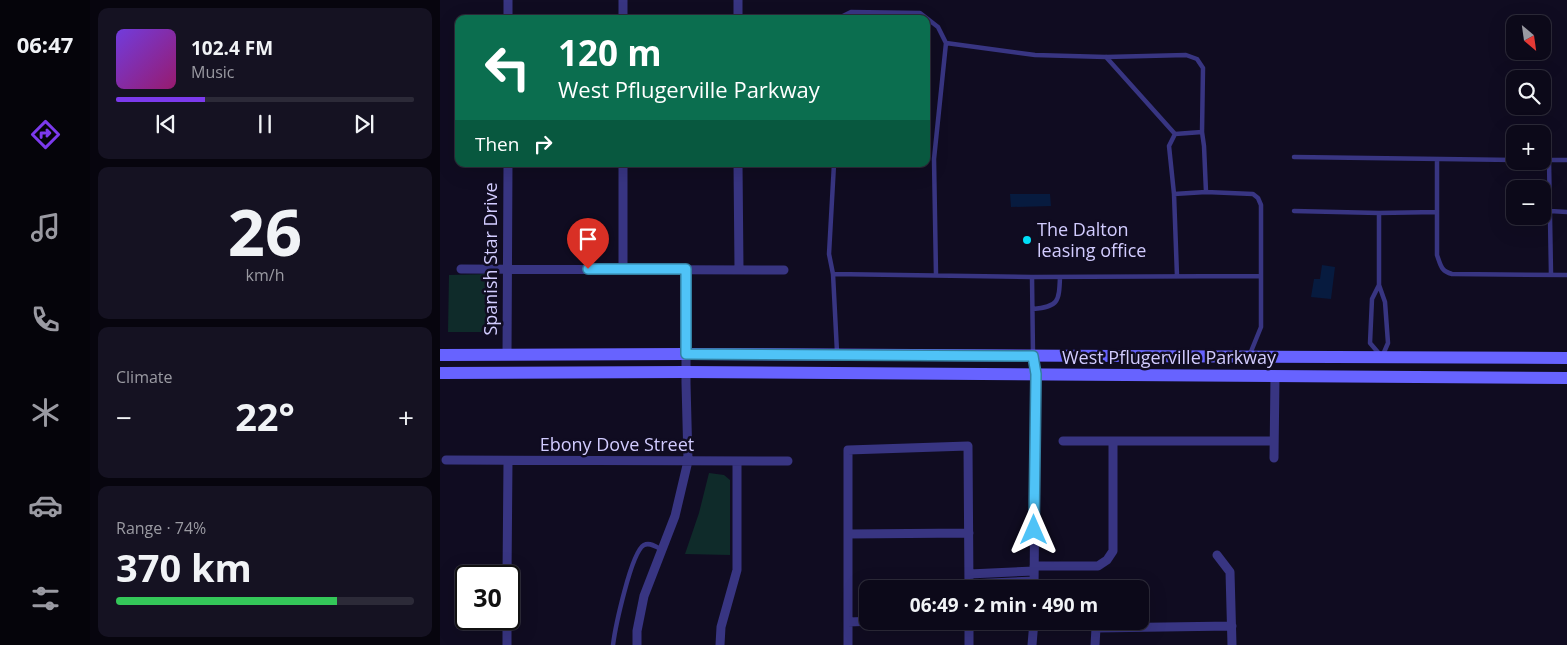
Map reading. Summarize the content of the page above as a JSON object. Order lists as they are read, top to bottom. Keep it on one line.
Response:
{"streets":{"main road":["West Pflugerville Parkway"],"street":["Spanish Star Drive","Ebony Dove Street"]},"crossings":[["Spanish Star Drive","West Pflugerville Parkway"]],"places":["The Dalton leasing office"],"north":"bottom right","page":{"tabs":"06:47","map_buttons":["+","−"],"turn":["120 m","West Pflugerville Parkway"],"song":["102.4 FM","Music"],"then":"Then","tile":[["26","km/h"],"Climate",["Range · 74%","370 km"]],"heat":["−","22°","+"],"limit":"30","trip":"06:49 · 2 min · 490 m"}}
